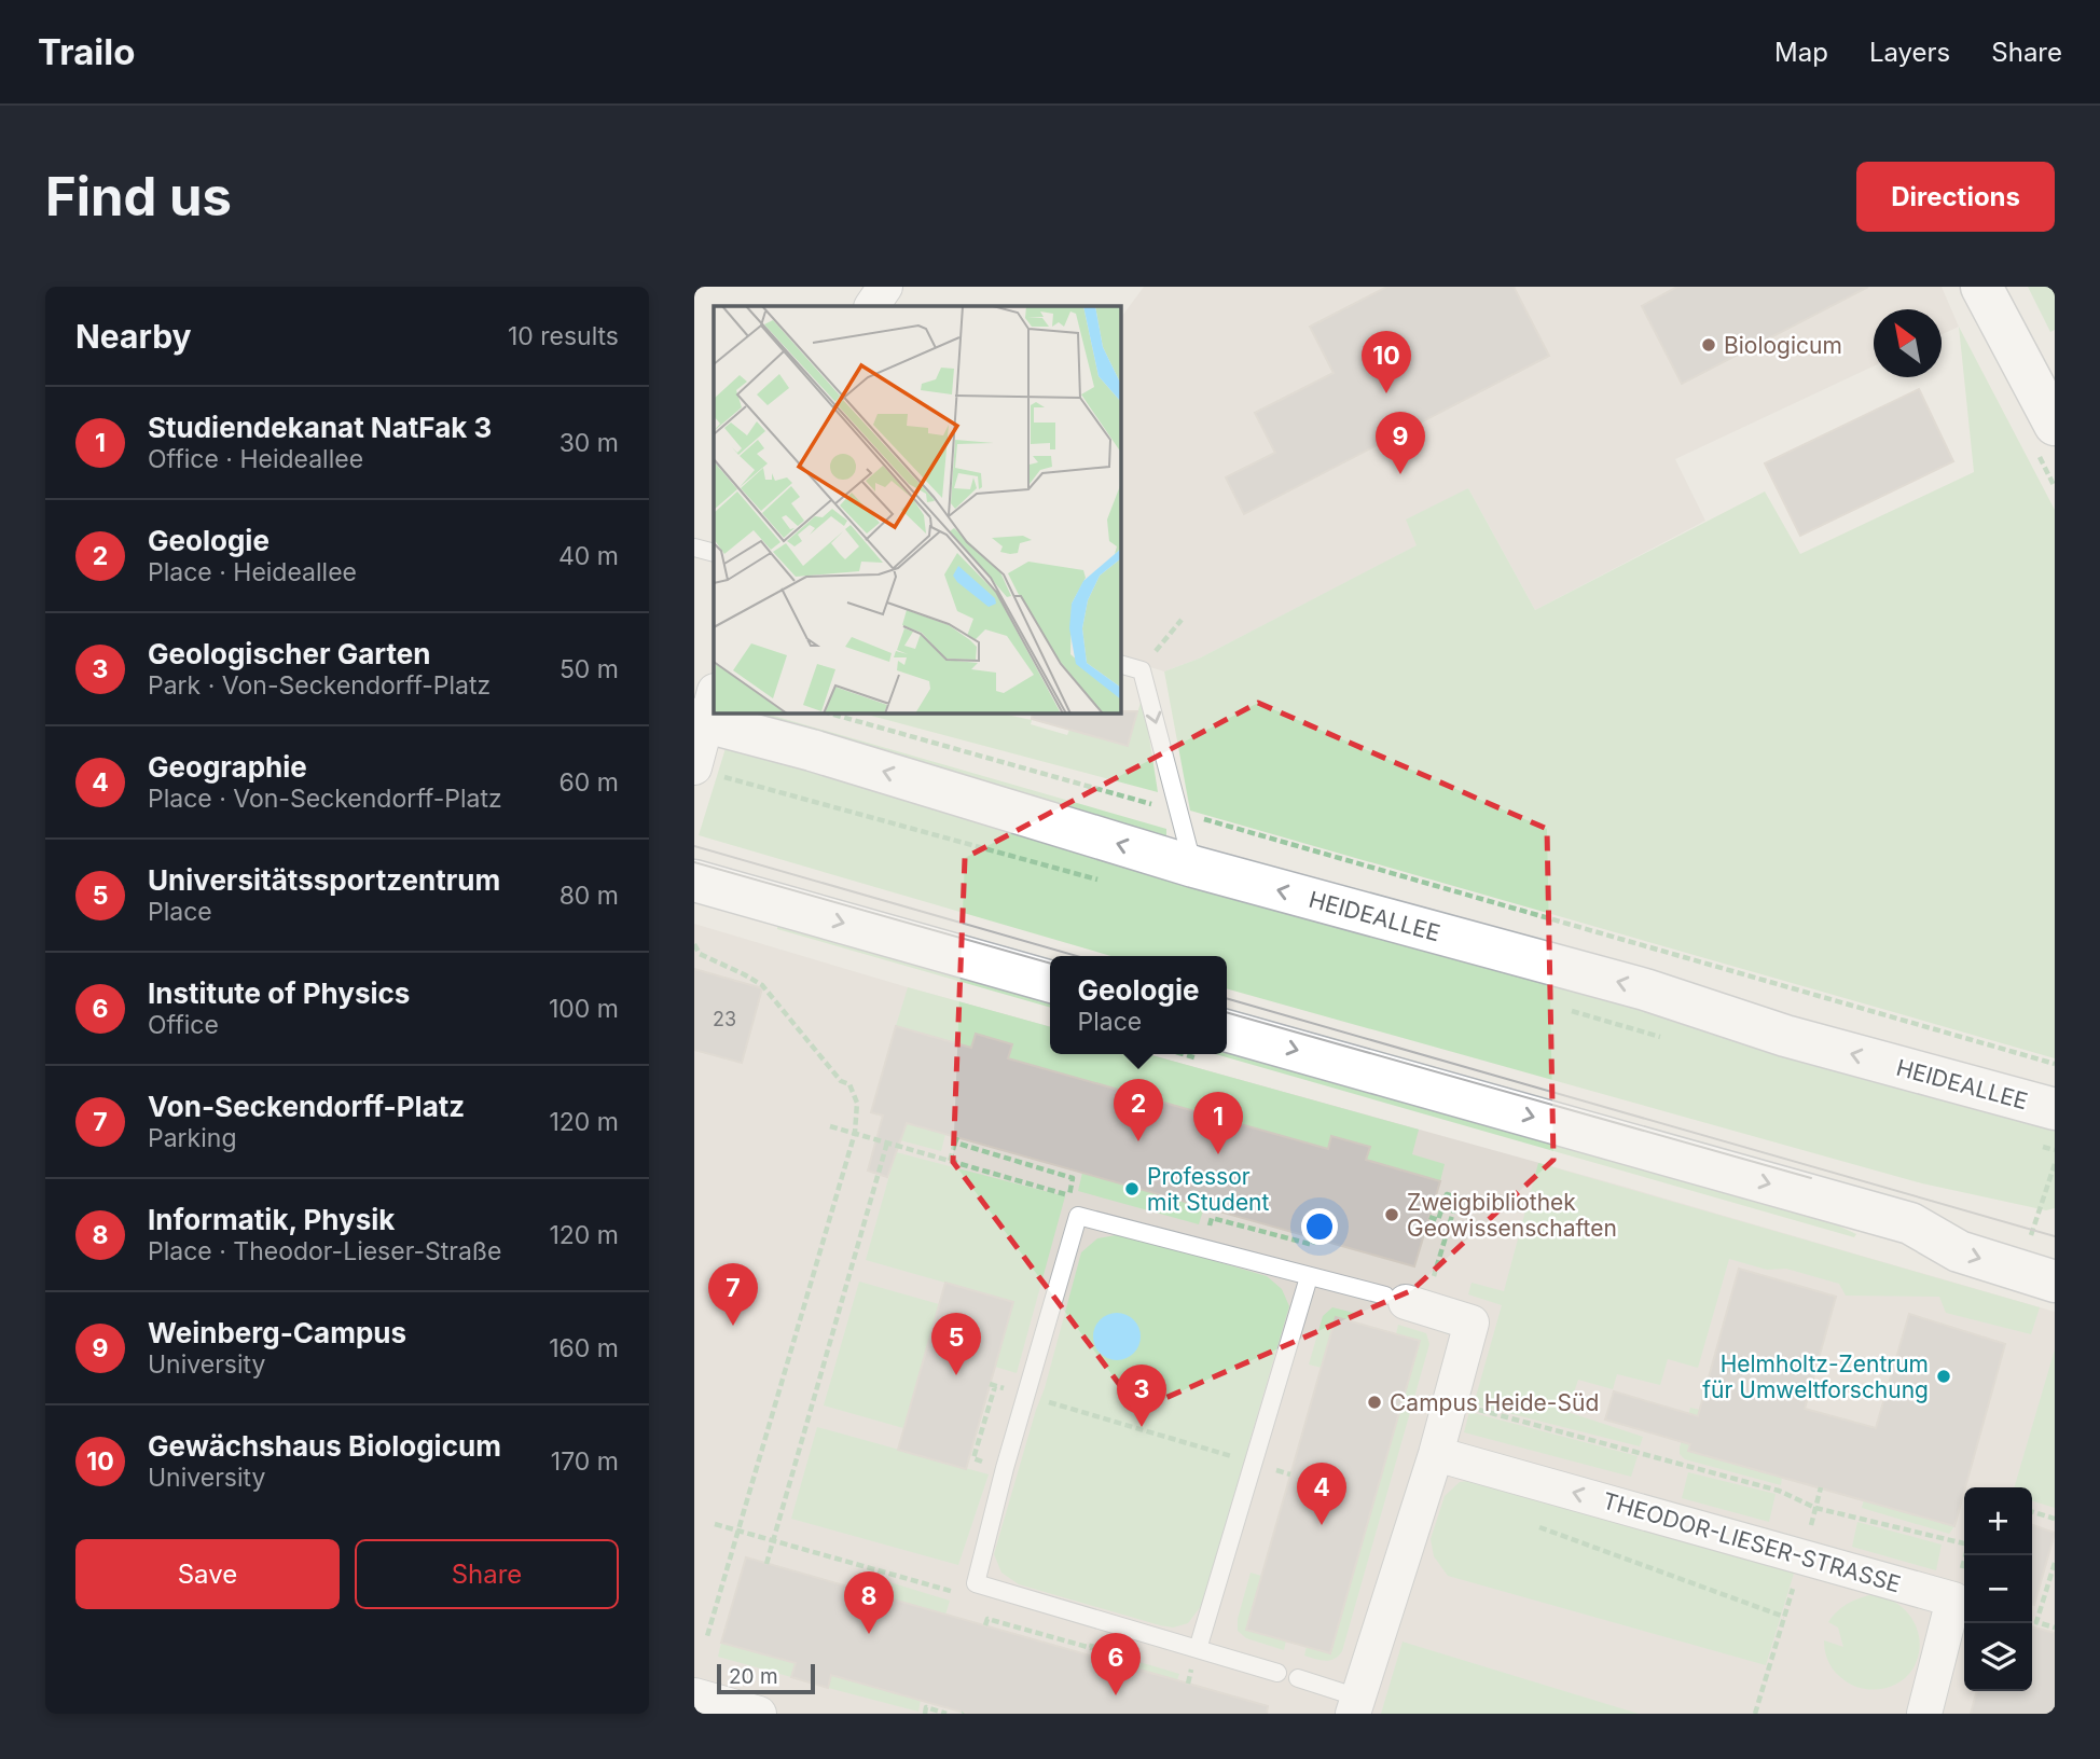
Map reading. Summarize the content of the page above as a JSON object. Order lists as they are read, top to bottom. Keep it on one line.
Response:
{"streets":{"main road":["HEIDEALLEE"],"street":["THEODOR-LIESER-STRASSE"]},"one_way":["THEODOR-LIESER-STRASSE"],"places":["Biologicum","Professor mit Student","Zweigbibliothek Geowissenschaften","Helmholtz-Zentrum für Umweltforschung","Campus Heide-Süd"],"house_numbers":["23"],"scale_bar":"20 m","north":"top left","page":{"header":"Trailo","nav":["Map","Layers","Share"],"buttons":["Directions",["Save","Share"]],"title":"Find us","heading":["Nearby","10 results"],"pins":["10","9","2","1","7","5","3","4","8","6"],"list":[{"mark":"1","name":"Studiendekanat NatFak 3","note":"Office · Heideallee","value":"30 m"},{"mark":"2","name":"Geologie","note":"Place · Heideallee","value":"40 m"},{"mark":"3","name":"Geologischer Garten","note":"Park · Von-Seckendorff-Platz","value":"50 m"},{"mark":"4","name":"Geographie","note":"Place · Von-Seckendorff-Platz","value":"60 m"},{"mark":"5","name":"Universitätssportzentrum","note":"Place","value":"80 m"},{"mark":"6","name":"Institute of Physics","note":"Office","value":"100 m"},{"mark":"7","name":"Von-Seckendorff-Platz","note":"Parking","value":"120 m"},{"mark":"8","name":"Informatik, Physik","note":"Place · Theodor-Lieser-Straße","value":"120 m"},{"mark":"9","name":"Weinberg-Campus","note":"University","value":"160 m"},{"mark":"10","name":"Gewächshaus Biologicum","note":"University","value":"170 m"}],"popup":["Geologie","Place"],"map_buttons":["+","−"],"scale":"20 m"}}
